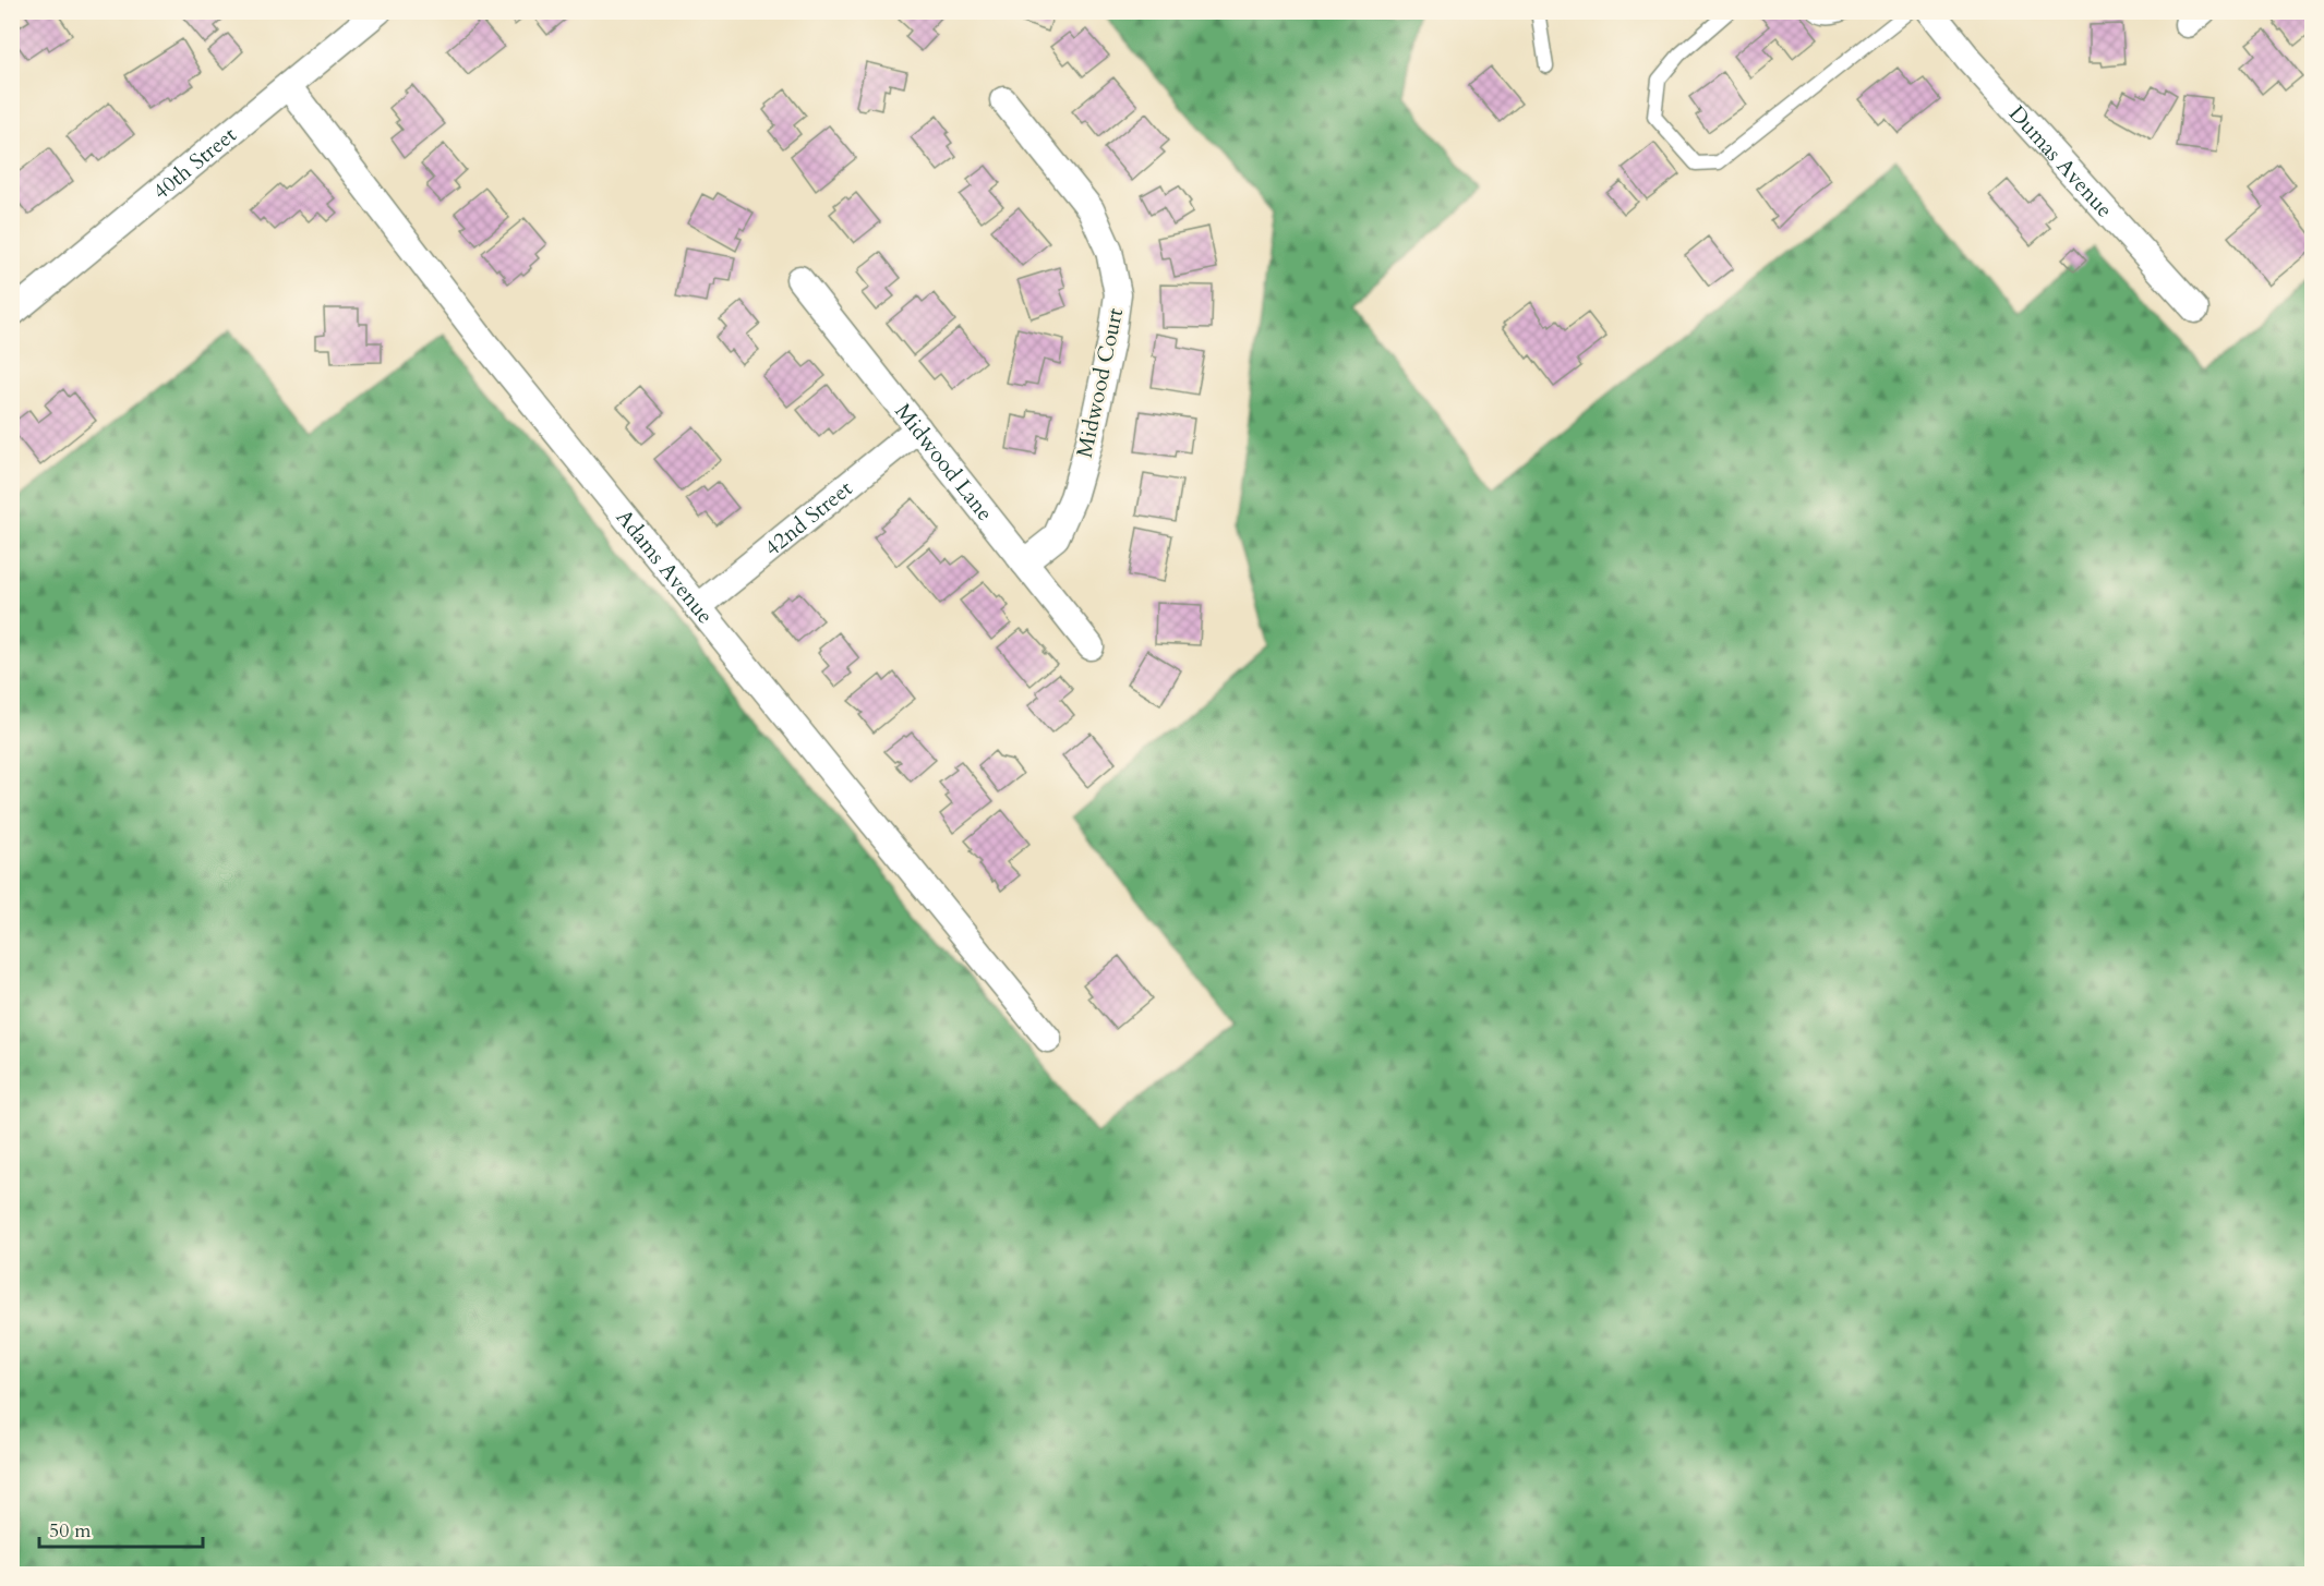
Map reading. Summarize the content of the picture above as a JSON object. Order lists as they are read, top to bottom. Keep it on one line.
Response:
{"streets":{"street":["Dumas Avenue","40th Street","Midwood Court","Midwood Lane","42nd Street","Adams Avenue"]},"crossings":[["40th Street","Adams Avenue"],["Midwood Court","Midwood Lane"],["Midwood Lane","42nd Street"],["42nd Street","Adams Avenue"]],"scale_bar":"50 m"}
